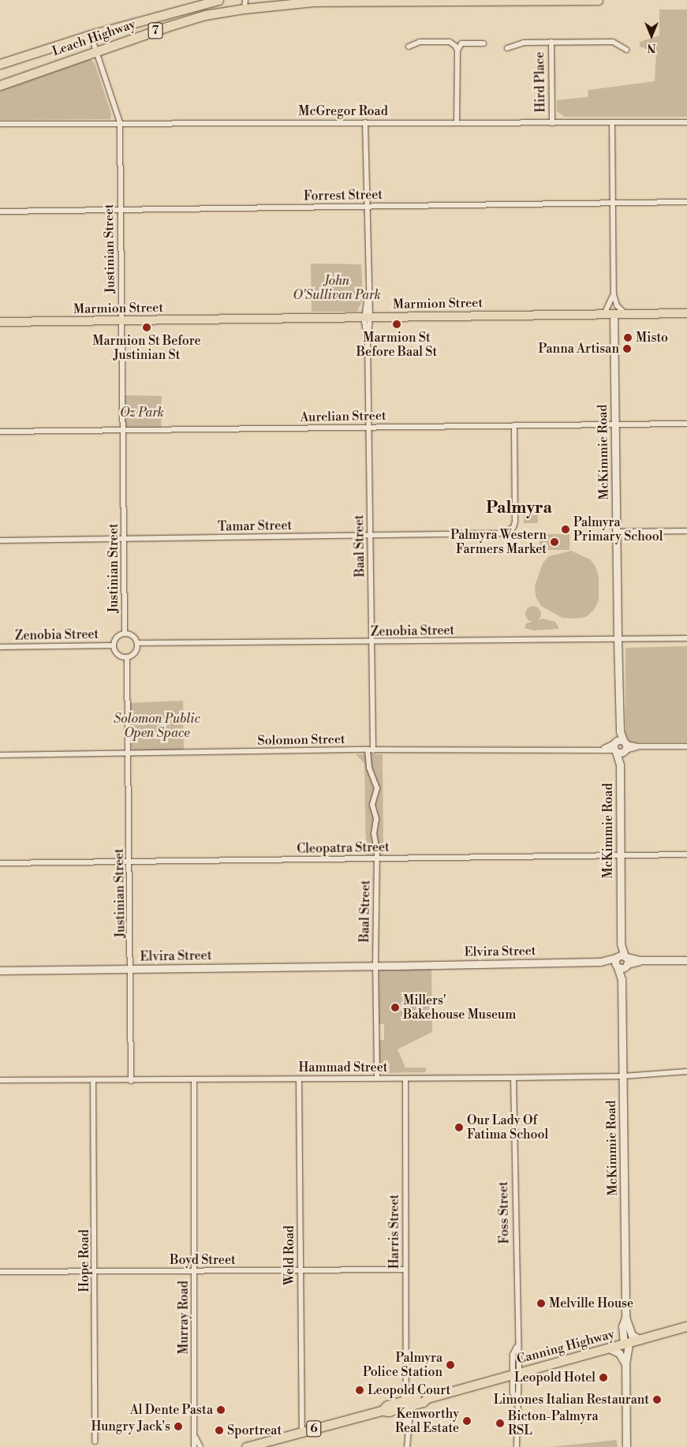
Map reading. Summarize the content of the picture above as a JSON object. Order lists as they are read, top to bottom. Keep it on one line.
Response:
{"streets":{"highway":["7","Leach Highway","Canning Highway","6"],"main road":["Marmion Street","McKimmie Road","Elvira Street"],"street":["Hird Place","McGregor Road","Forrest Street","Justinian Street","Aurelian Street","Tamar Street","Baal Street","Zenobia Street","Solomon Street","Cleopatra Street","Hammad Street","Foss Street","Harris Street","Weld Road","Boyd Street","Hope Road","Murray Road"]},"crossings":[["Leach Highway","Justinian Street"],["Hird Place","McGregor Road"],["McGregor Road","Justinian Street"],["McGregor Road","Baal Street"],["Forrest Street","Justinian Street"],["Forrest Street","Baal Street"],["Justinian Street","Marmion Street"],["Justinian Street","Aurelian Street"],["Justinian Street","Tamar Street"],["Justinian Street","Zenobia Street"],["Justinian Street","Solomon Street"],["Justinian Street","Cleopatra Street"],["Justinian Street","Elvira Street"],["Justinian Street","Hammad Street"],["Marmion Street","McKimmie Road"],["Marmion Street","Baal Street"],["Aurelian Street","McKimmie Road"],["Aurelian Street","Tamar Street"],["Aurelian Street","Baal Street"],["McKimmie Road","Zenobia Street"],["McKimmie Road","Solomon Street"],["McKimmie Road","Cleopatra Street"],["McKimmie Road","Elvira Street"],["McKimmie Road","Hammad Street"],["McKimmie Road","Canning Highway"],["Tamar Street","Baal Street"],["Baal Street","Zenobia Street"],["Baal Street","Solomon Street"],["Baal Street","Cleopatra Street"],["Baal Street","Elvira Street"],["Baal Street","Hammad Street"],["Hammad Street","Foss Street"],["Hammad Street","Harris Street"],["Hammad Street","Weld Road"],["Hammad Street","Hope Road"],["Hammad Street","Murray Road"],["Foss Street","Canning Highway"],["Harris Street","Boyd Street"],["Harris Street","Canning Highway"],["Weld Road","Boyd Street"],["Weld Road","Canning Highway"],["Boyd Street","Hope Road"],["Boyd Street","Murray Road"]],"districts":["Palmyra"],"parks":["John O'Sullivan Park","Oz Park","Solomon Public Open Space"],"places":["Marmion St Before Baal St","Marmion St Before Justinian St","Misto","Panna Artisan","Palmyra Primary School","Palmyra Western Farmers Market","Millers' Bakehouse Museum","Our Lady Of Fatima School","Melville House","Palmyra Police Station","Leopold Hotel","Leopold Court","Limones Italian Restaurant","Al Dente Pasta","Kenworthy Real Estate","Bicton-Palmyra RSL","Hungry Jack's","Sportreat"],"north":"bottom"}
